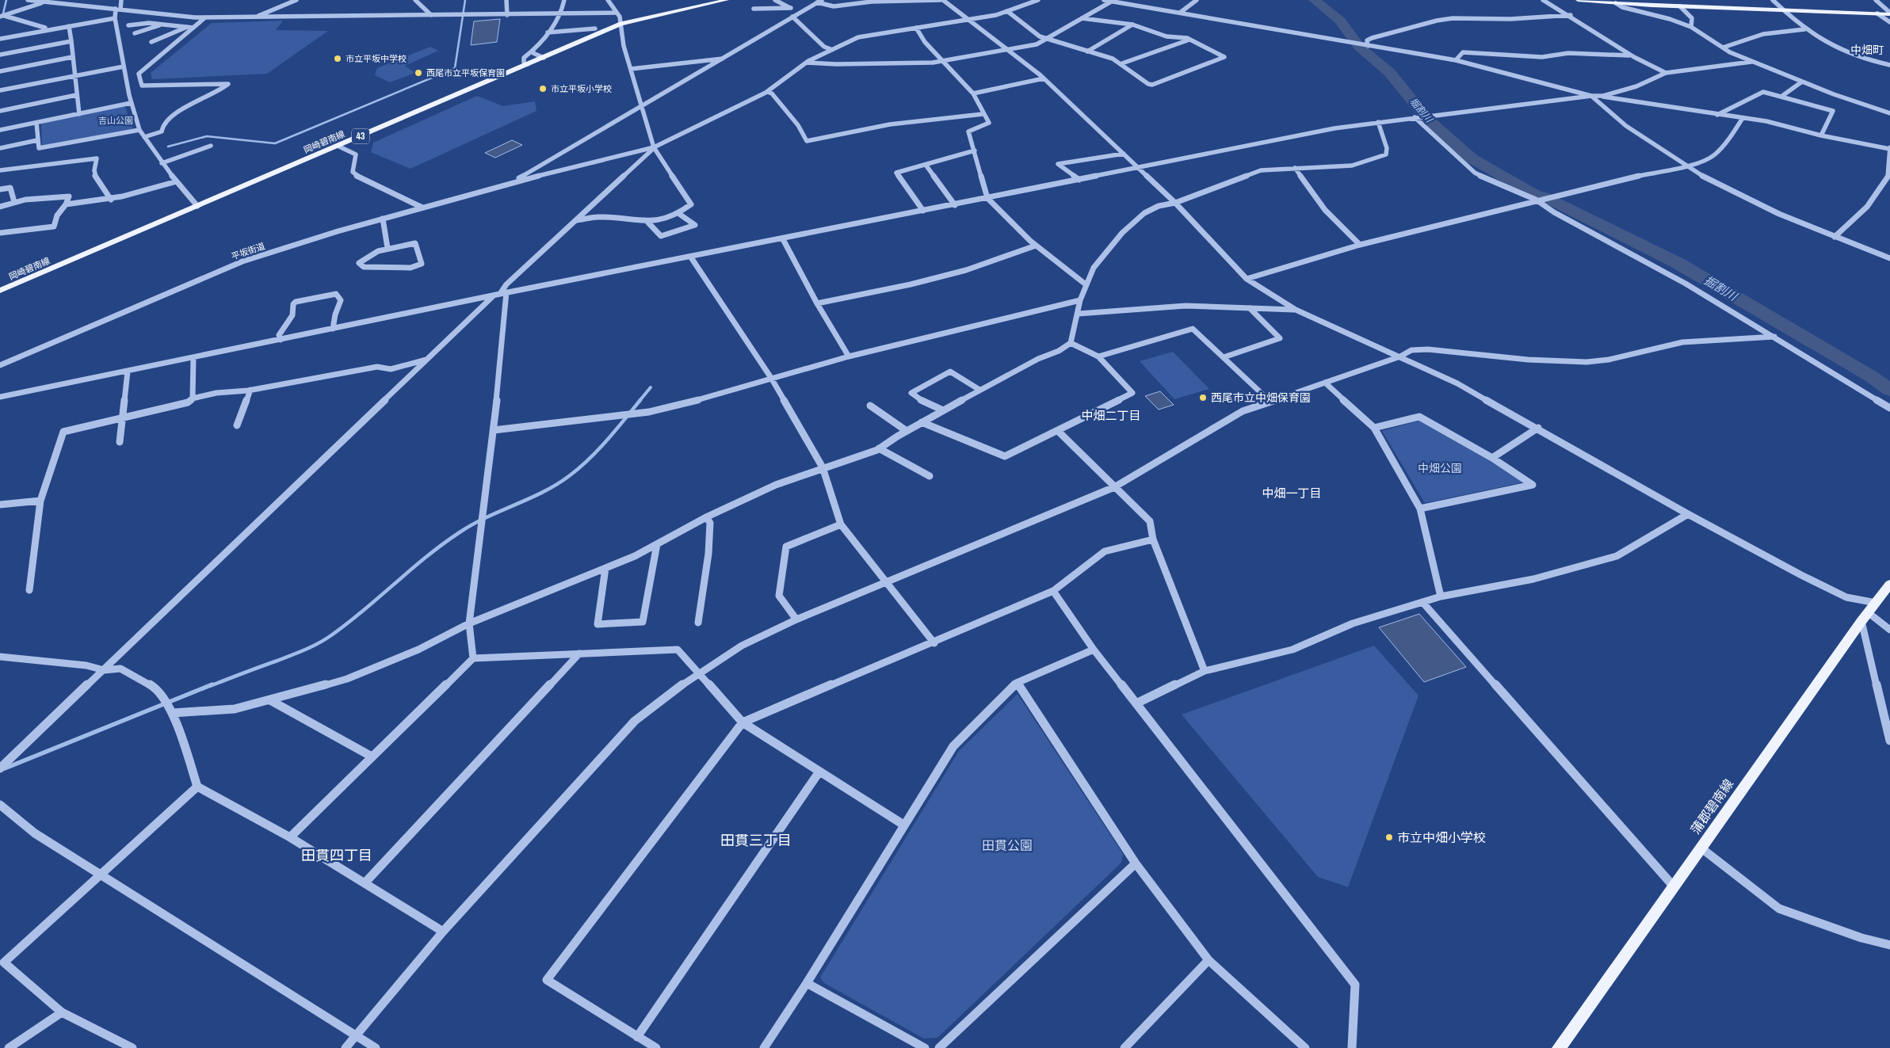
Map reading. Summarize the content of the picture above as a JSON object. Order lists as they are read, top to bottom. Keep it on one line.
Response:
{"streets":{"main road":["43","岡崎碧南線","蒲郡碧南線"],"street":["平坂街道"]},"districts":["中畑町","中畑二丁目","中畑一丁目","田貫三丁目","田貫四丁目"],"water":["堀割川","掘割川"],"parks":["吉山公園","中畑公園","田貫公園"],"places":["市立平坂中学校","西尾市立平坂保育園","市立平坂小学校","西尾市立中畑保育園","市立中畑小学校"]}
